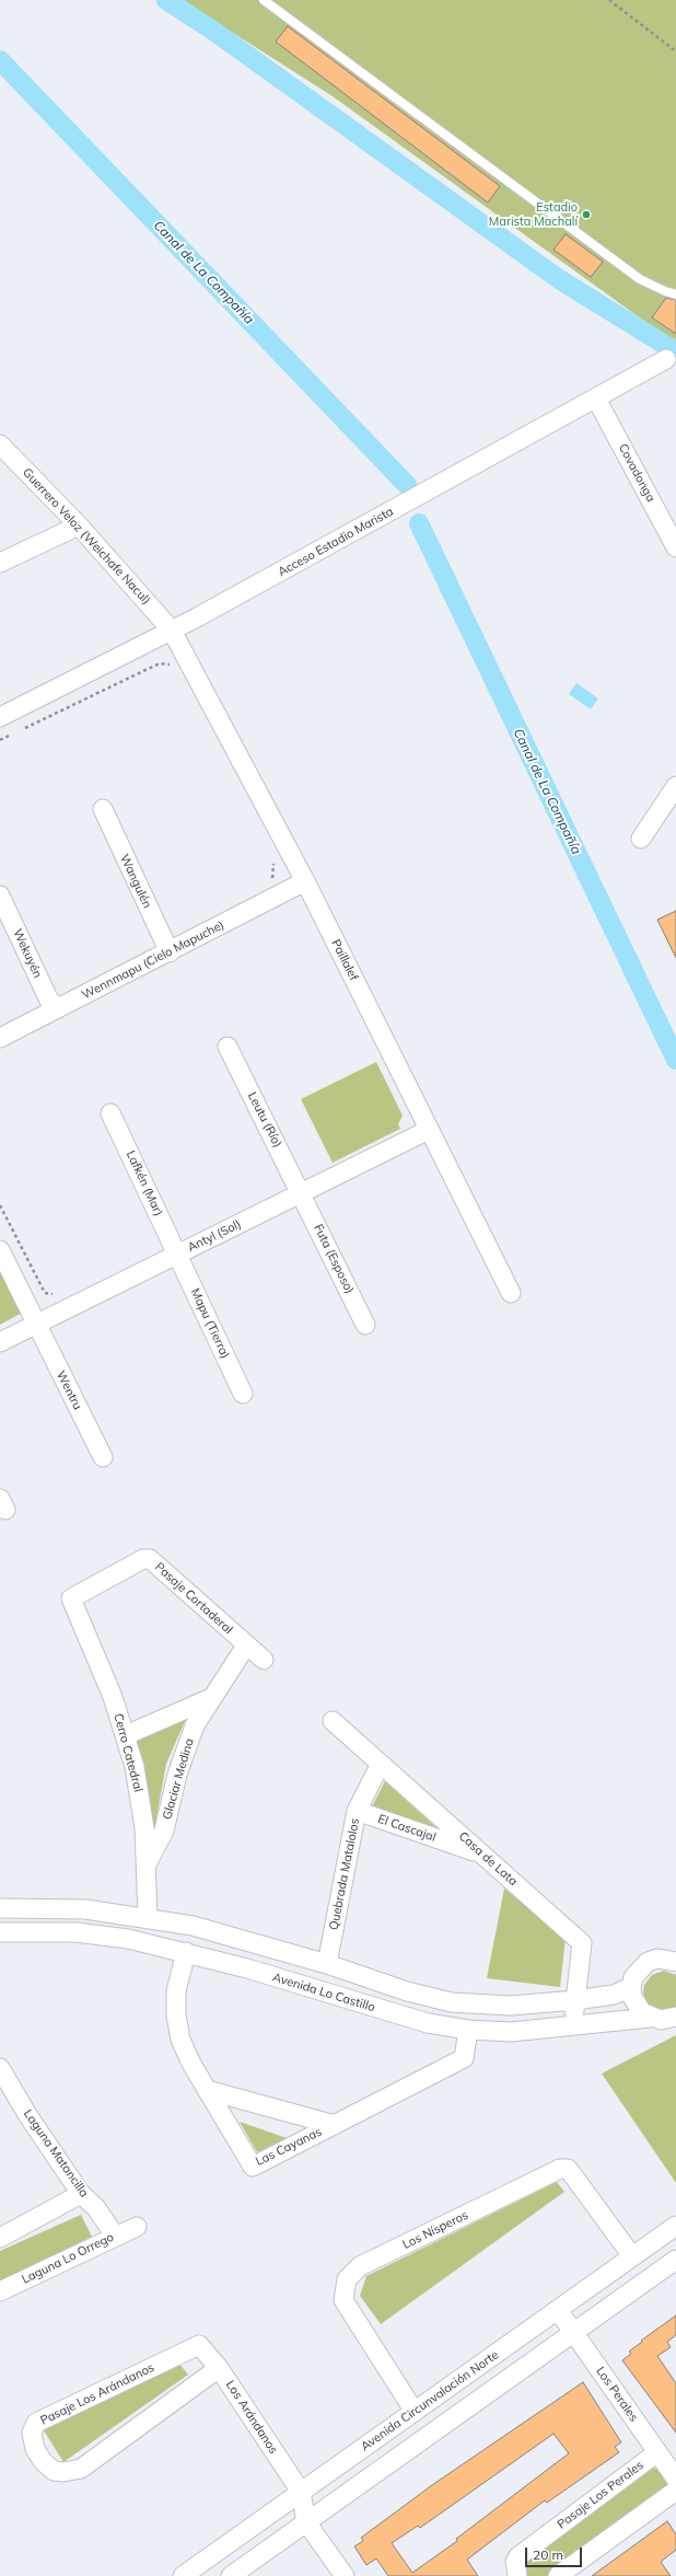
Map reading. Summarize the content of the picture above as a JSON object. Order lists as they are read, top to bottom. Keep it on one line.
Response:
{"streets":{"street":["Covadonga","Guerrero Veloz (Weichafe Nacul)","Acceso Estadio Marista","Wangulén","Wekuyén","Wennmapu (Cielo Mapuche)","Paillalef","Leutu (Río)","Lafkén (Mar)","Antyl (Sol)","Futa (Esposo)","Mapu (Tierra)","Wentru","Pasaje Cortaderal","Cerro Catedral","Glaciar Medina","El Cascajal","Casa de Lata","Quebrada Matalolos","Avenida Lo Castillo","Las Cayanas","Laguna Matancilla","Los Nísperos","Laguna Lo Orrego","Pasaje Los Arándanos","Los Perales","Avenida Circunvalación Norte","Los Arándanos","Pasaje Los Perales"]},"crossings":[["Covadonga","Acceso Estadio Marista"],["Guerrero Veloz (Weichafe Nacul)","Acceso Estadio Marista"],["Guerrero Veloz (Weichafe Nacul)","Paillalef"],["Acceso Estadio Marista","Paillalef"],["Wangulén","Wennmapu (Cielo Mapuche)"],["Wekuyén","Wennmapu (Cielo Mapuche)"],["Wennmapu (Cielo Mapuche)","Paillalef"],["Paillalef","Antyl (Sol)"],["Leutu (Río)","Antyl (Sol)"],["Leutu (Río)","Futa (Esposo)"],["Lafkén (Mar)","Antyl (Sol)"],["Lafkén (Mar)","Mapu (Tierra)"],["Antyl (Sol)","Futa (Esposo)"],["Antyl (Sol)","Mapu (Tierra)"],["Antyl (Sol)","Wentru"],["Pasaje Cortaderal","Cerro Catedral"],["Pasaje Cortaderal","Glaciar Medina"],["Cerro Catedral","Glaciar Medina"],["El Cascajal","Casa de Lata"],["El Cascajal","Quebrada Matalolos"],["Casa de Lata","Quebrada Matalolos"],["Casa de Lata","Avenida Lo Castillo"],["Avenida Lo Castillo","Las Cayanas"],["Laguna Matancilla","Laguna Lo Orrego"],["Los Nísperos","Avenida Circunvalación Norte"],["Pasaje Los Arándanos","Los Arándanos"],["Los Perales","Avenida Circunvalación Norte"],["Los Perales","Pasaje Los Perales"],["Avenida Circunvalación Norte","Los Arándanos"]],"water":["Canal de La Compañía"],"places":["Estadio Marista Machalí"],"scale_bar":"20 m"}
